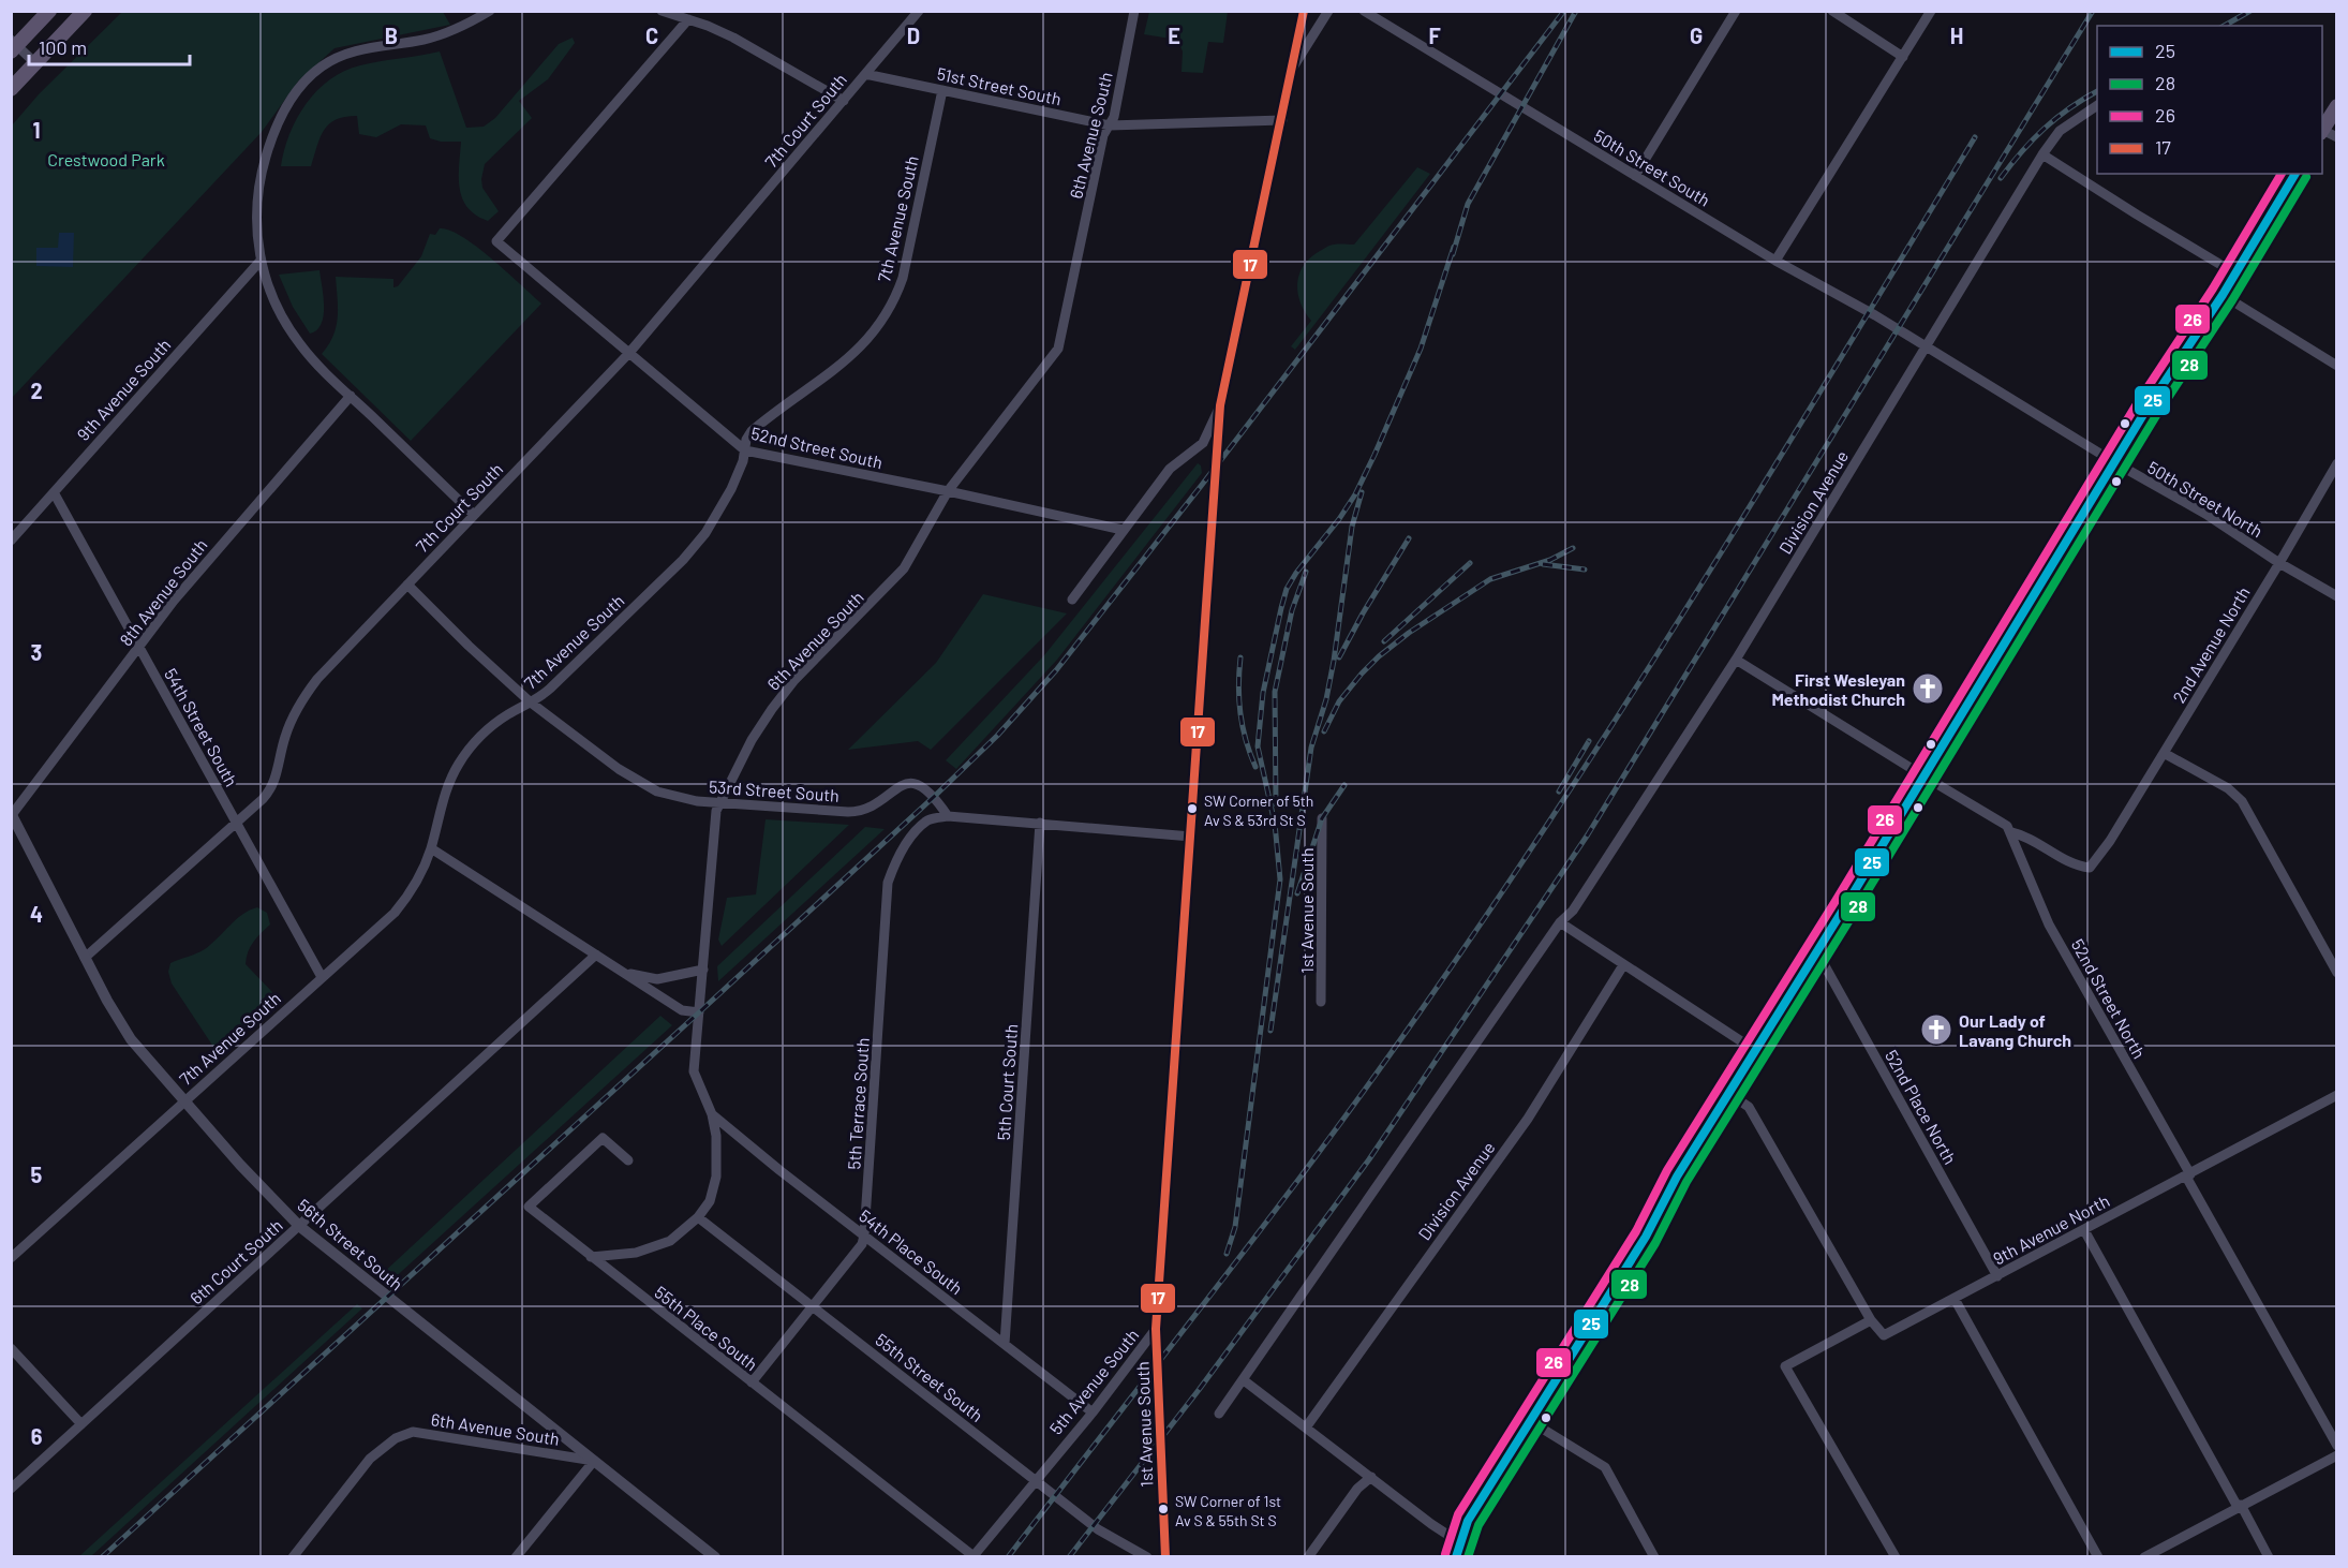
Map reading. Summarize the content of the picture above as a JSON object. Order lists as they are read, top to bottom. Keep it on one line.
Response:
{"streets":{"street":["51st Street South","7th Court South","6th Avenue South","50th Street South","7th Avenue South","9th Avenue South","52nd Street South","50th Street North","Division Avenue","8th Avenue South","2nd Avenue North","54th Street South","53rd Street South","1st Avenue South","52nd Street North","5th Court South","5th Terrace South","52nd Place North","9th Avenue North","56th Street South","54th Place South","6th Court South","55th Place South","55th Street South","5th Avenue South"]},"crossings":[["51st Street South","7th Court South"],["51st Street South","6th Avenue South"],["51st Street South","7th Avenue South"],["51st Street South","5th Avenue South"],["7th Court South","52nd Street South"],["7th Court South","54th Street South"],["7th Court South","53rd Street South"],["7th Court South","56th Street South"],["6th Avenue South","52nd Street South"],["6th Avenue South","53rd Street South"],["6th Avenue South","56th Street South"],["6th Avenue South","54th Place South"],["6th Avenue South","55th Place South"],["6th Avenue South","55th Street South"],["50th Street South","50th Street North"],["50th Street South","Division Avenue"],["7th Avenue South","52nd Street South"],["7th Avenue South","54th Street South"],["7th Avenue South","53rd Street South"],["7th Avenue South","56th Street South"],["9th Avenue South","54th Street South"],["50th Street North","Division Avenue"],["50th Street North","2nd Avenue North"],["8th Avenue South","54th Street South"],["8th Avenue South","56th Street South"],["2nd Avenue North","52nd Street North"],["53rd Street South","5th Terrace South"],["1st Avenue South","5th Avenue South"],["52nd Street North","9th Avenue North"],["5th Court South","54th Place South"],["5th Terrace South","54th Place South"],["5th Terrace South","55th Place South"],["5th Terrace South","55th Street South"],["52nd Place North","9th Avenue North"],["56th Street South","6th Court South"],["54th Place South","5th Avenue South"],["55th Place South","5th Avenue South"],["55th Street South","5th Avenue South"]],"parks":["Crestwood Park"],"places":{"church":["First Wesleyan Methodist Church","Our Lady of Lavang Church"],"other":["SW Corner of 5th Av S & 53rd St S","SW Corner of 1st Av S & 55th St S"]},"lines":["transit line 17","transit line 25","transit line 26","transit line 28"],"legend":["25","28","26","17"],"scale_bar":"100 m","grid":{"columns":["B","C","D","E","F","G","H"],"rows":["1","2","3","4","5","6"]}}
